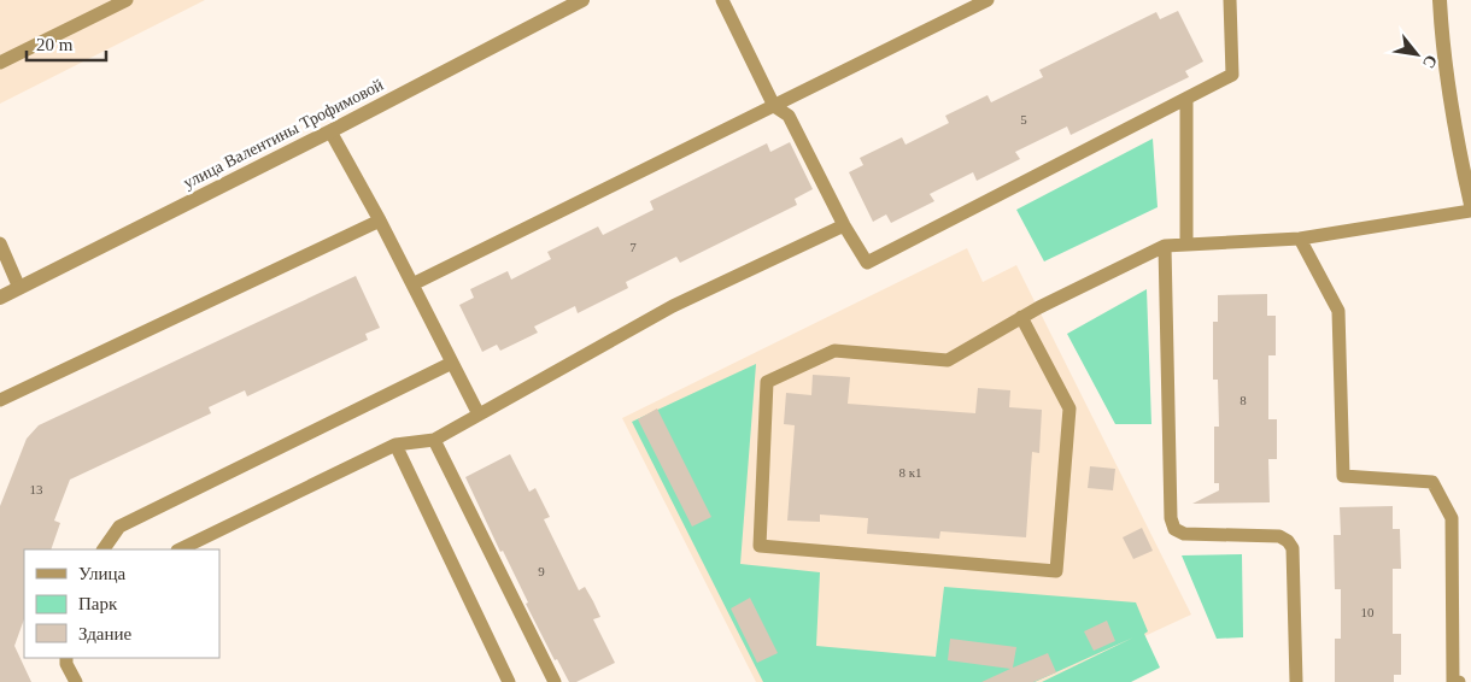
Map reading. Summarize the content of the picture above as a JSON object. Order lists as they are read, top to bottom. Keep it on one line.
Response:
{"streets":{"street":["улица Валентины Трофимовой"]},"house_numbers":["5","7","8","8 к1","13","9","10"],"legend":["Улица","Парк","Здание"],"scale_bar":"20 m","north":"bottom right"}
